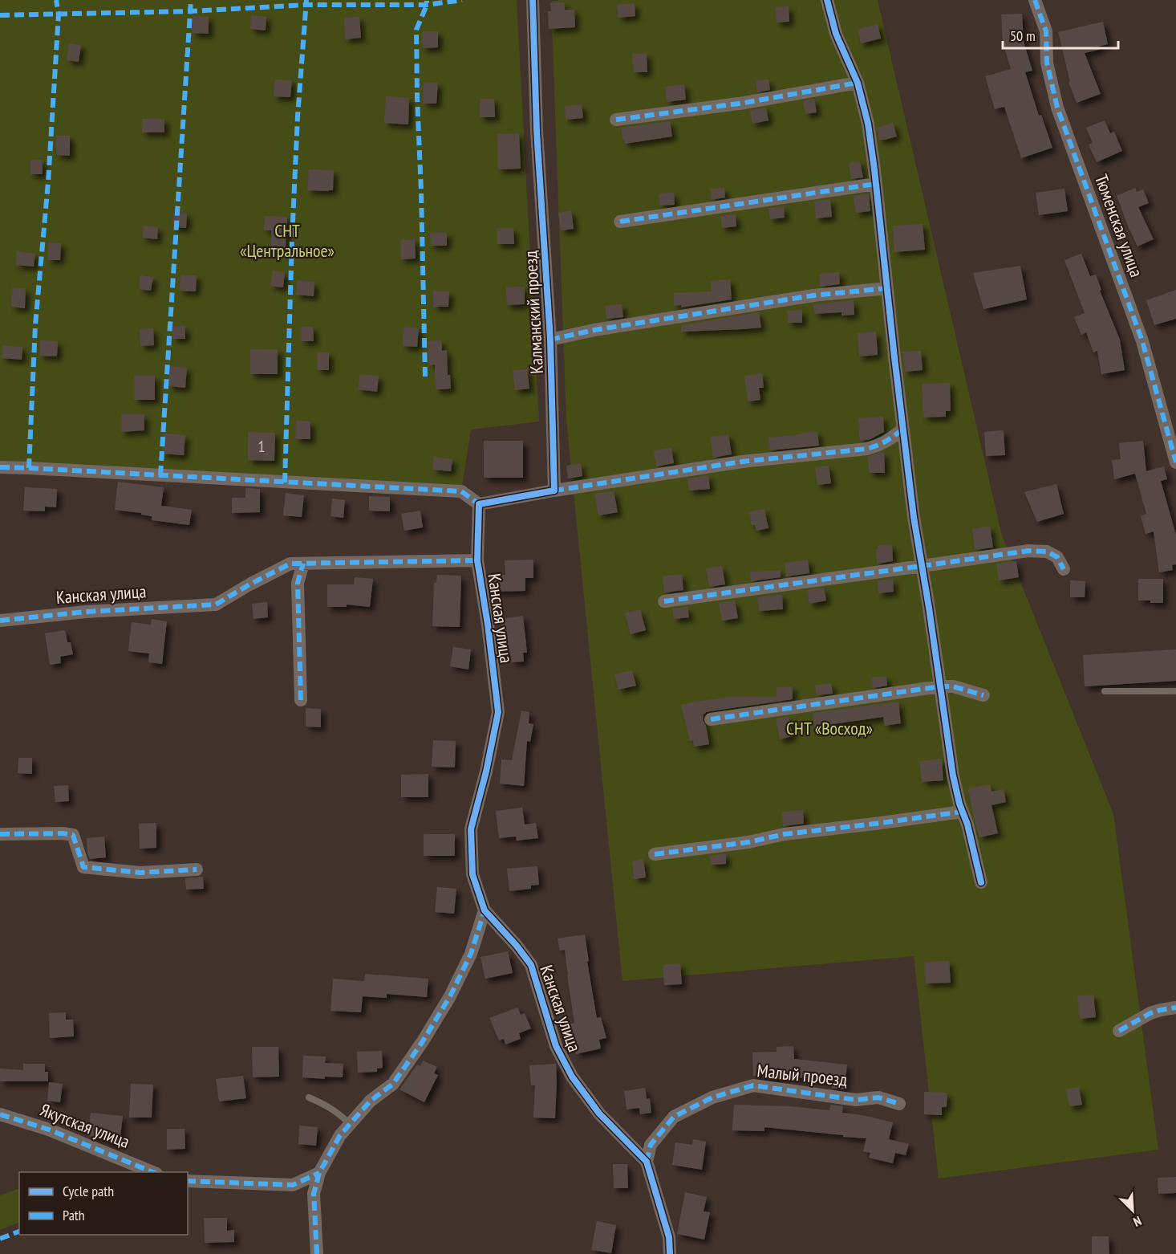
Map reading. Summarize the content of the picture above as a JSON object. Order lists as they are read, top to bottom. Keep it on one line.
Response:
{"streets":{"street":["Тюменская улица","Калманский проезд","Канская улица","Малый проезд","Якутская улица"]},"crossings":[["Канская улица","Малый проезд"]],"parks":["СНТ «Центральное»","СНТ «Восход»"],"house_numbers":["1"],"legend":["Cycle path","Path"],"scale_bar":"50 m","north":"bottom right"}
